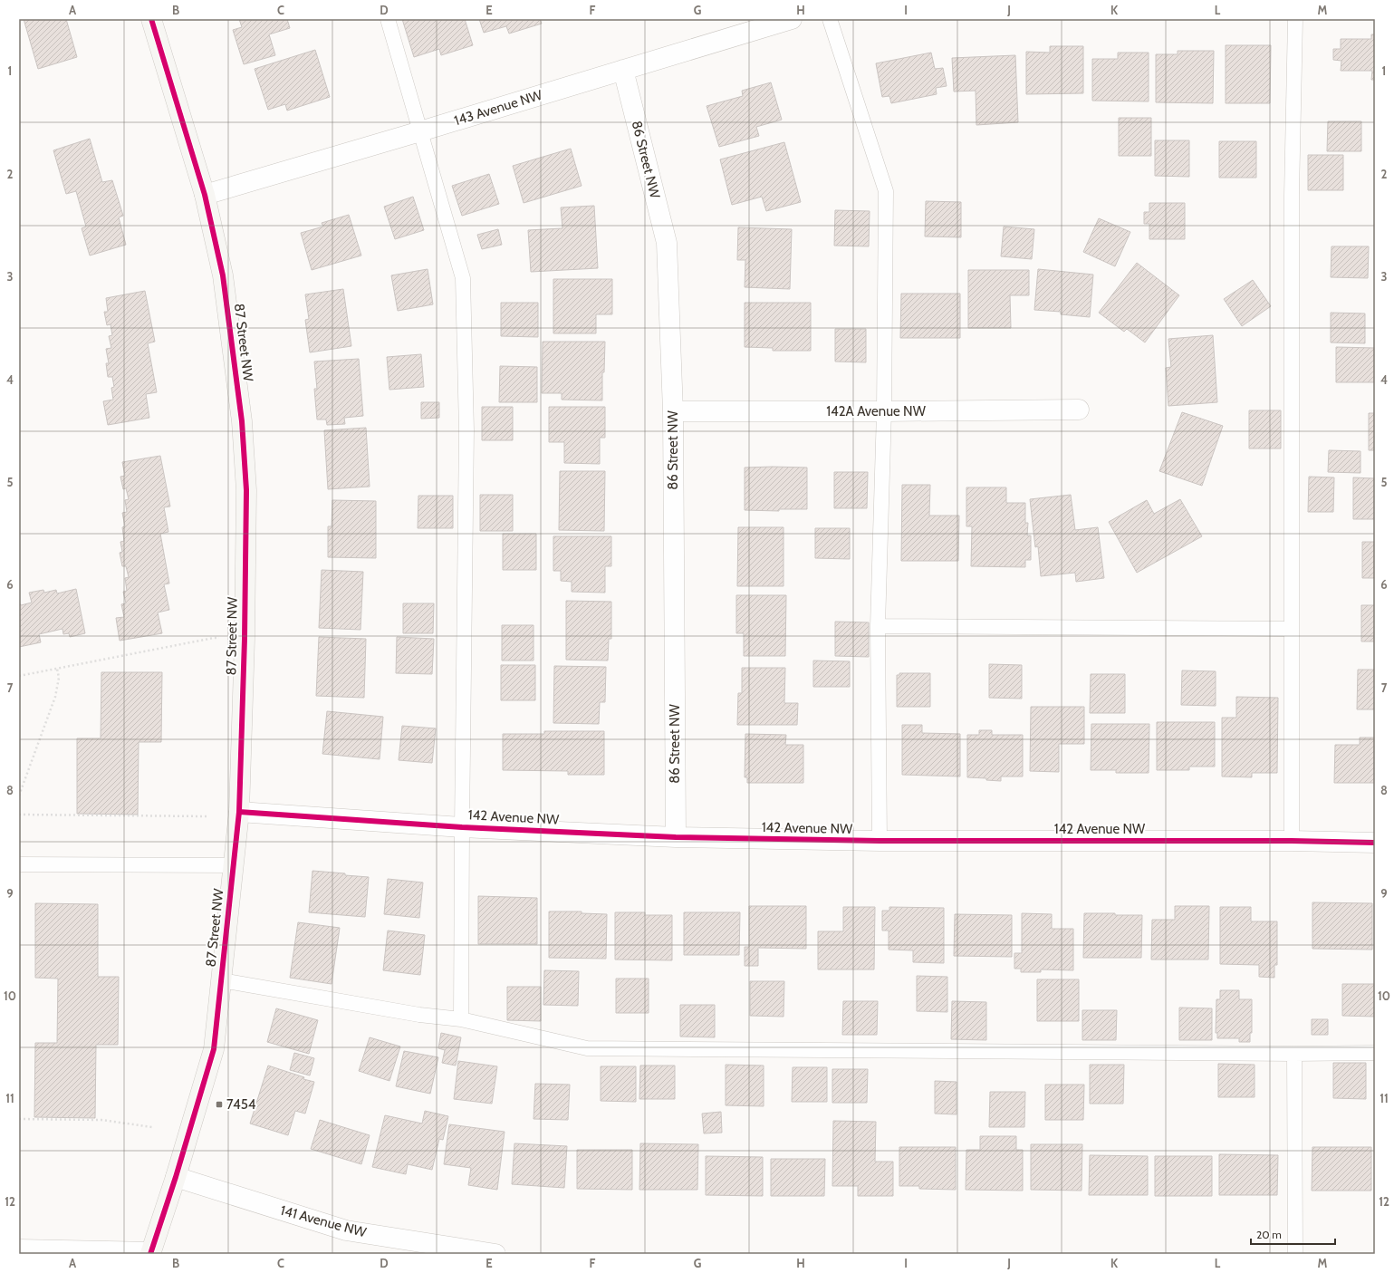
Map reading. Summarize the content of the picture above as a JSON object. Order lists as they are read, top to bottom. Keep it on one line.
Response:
{"streets":{"street":["143 Avenue NW","86 Street NW","87 Street NW","142A Avenue NW","142 Avenue NW","141 Avenue NW"]},"crossings":[["143 Avenue NW","86 Street NW"],["143 Avenue NW","87 Street NW"],["86 Street NW","142A Avenue NW"],["86 Street NW","142 Avenue NW"],["87 Street NW","142 Avenue NW"],["87 Street NW","141 Avenue NW"]],"places":{"transit":["7454"]},"scale_bar":"20 m","grid":{"columns":["A","B","C","D","E","F","G","H","I","J","K","L","M"],"rows":["1","2","3","4","5","6","7","8","9","10","11","12"]}}
